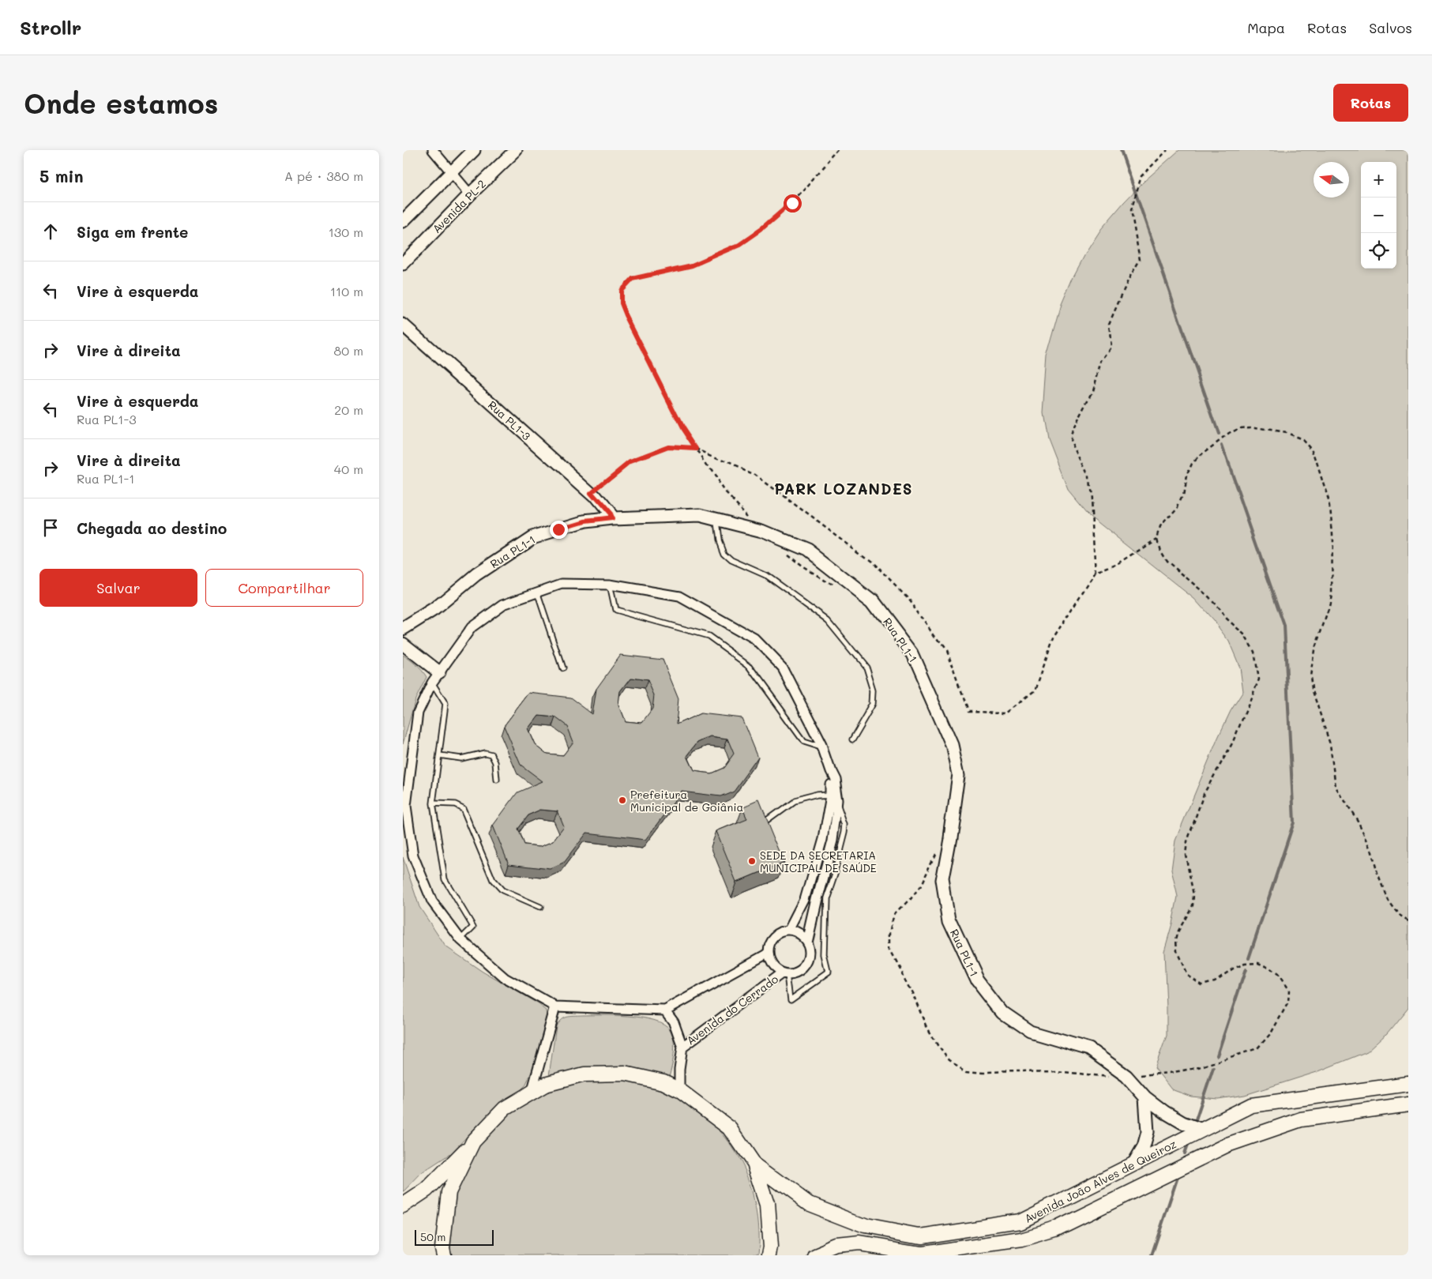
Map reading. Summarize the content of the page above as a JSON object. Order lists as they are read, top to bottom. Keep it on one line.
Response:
{"streets":{"main road":["Avenida João Alves de Queiroz"],"street":["Avenida PL-2","Rua PL1-3","Rua PL1-1","Avenida do Cerrado"]},"crossings":[["Rua PL1-3","Rua PL1-1"],["Rua PL1-1","Avenida João Alves de Queiroz"]],"districts":["PARK LOZANDES"],"places":["Prefeitura Municipal de Goiânia","SEDE DA SECRETARIA MUNICIPAL DE SAÚDE"],"scale_bar":"50 m","north":"left","page":{"header":"Strollr","nav":["Mapa","Rotas","Salvos"],"buttons":["Rotas",["Salvar","Compartilhar"]],"title":"Onde estamos","heading":["5 min","A pé · 380 m"],"map_buttons":["+","−"],"list":[["Siga em frente","130 m"],["Vire à esquerda","110 m"],["Vire à direita","80 m"],["Vire à esquerda","Rua PL1-3","20 m"],["Vire à direita","Rua PL1-1","40 m"],"Chegada ao destino"],"scale":"50 m"}}
